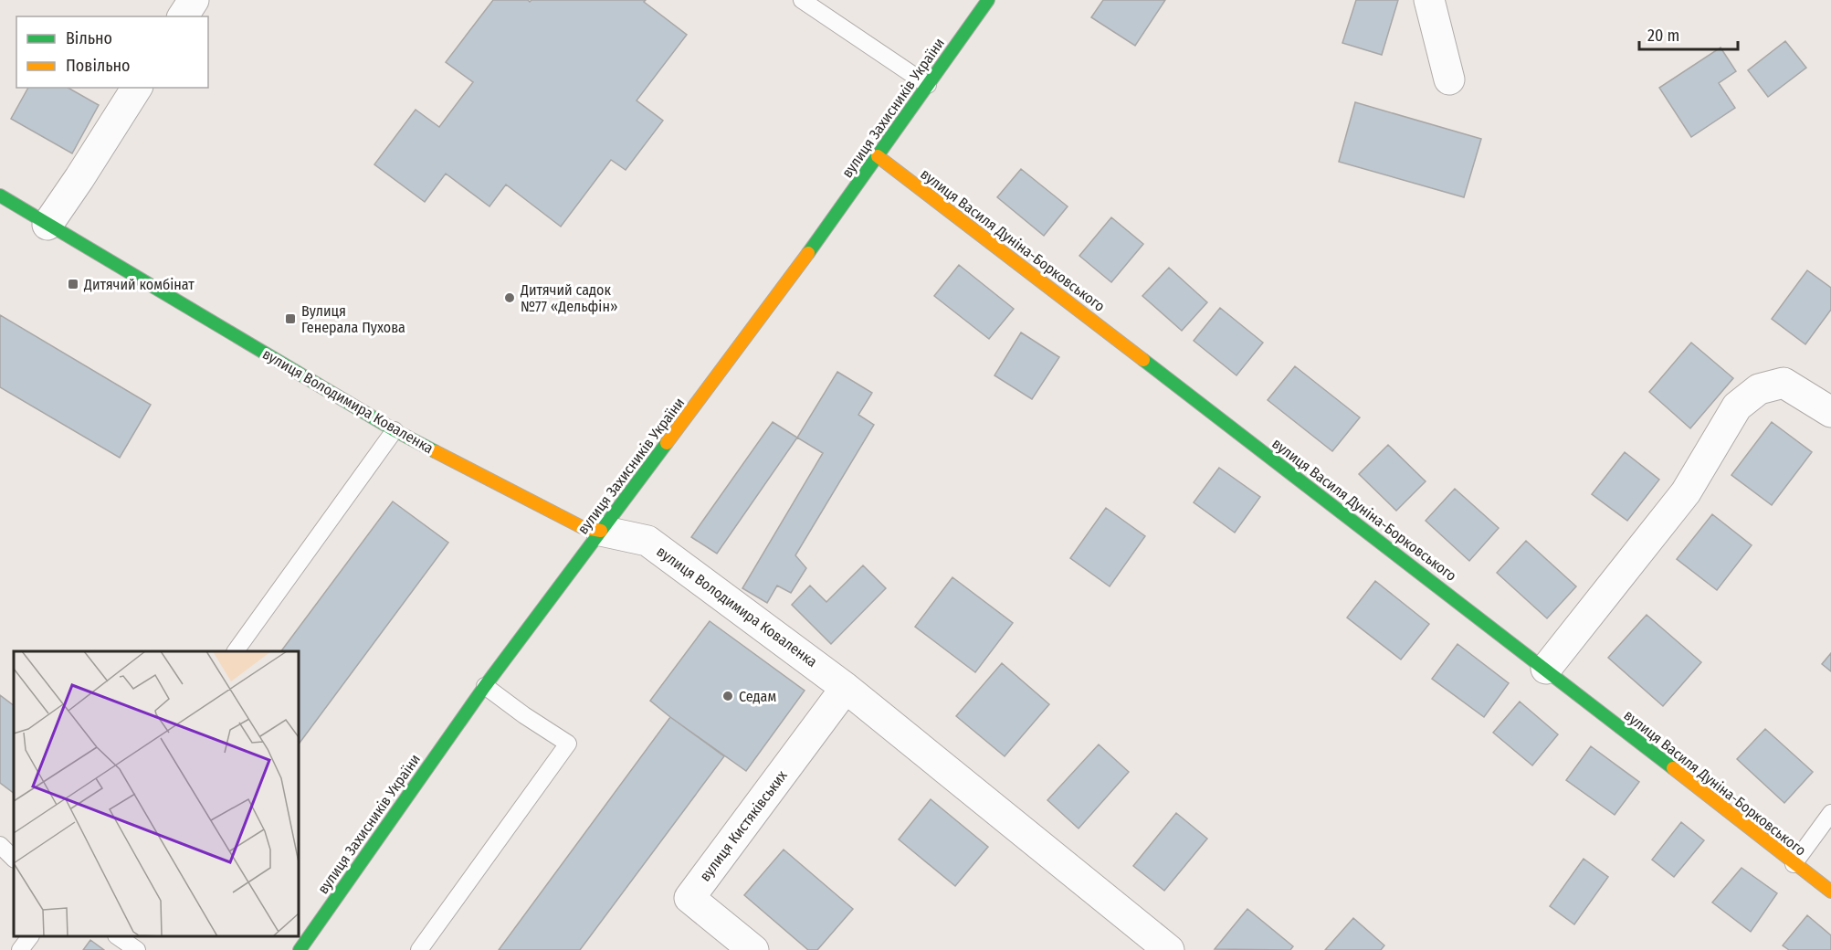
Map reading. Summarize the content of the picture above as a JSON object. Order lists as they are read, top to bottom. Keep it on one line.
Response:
{"streets":{"street":["вулиця Захисників України","вулиця Василя Дуніна-Борковського","вулиця Володимира Коваленка","вулиця Кистяківських"]},"crossings":[["вулиця Захисників України","вулиця Василя Дуніна-Борковського"],["вулиця Захисників України","вулиця Володимира Коваленка"],["вулиця Володимира Коваленка","вулиця Кистяківських"]],"places":{"transit":["Дитячий комбінат","Вулиця Генерала Пухова"],"other":["Дитячий садок №77 «Дельфін»","Седам"]},"legend":["Вільно","Повільно"],"scale_bar":"20 m"}
